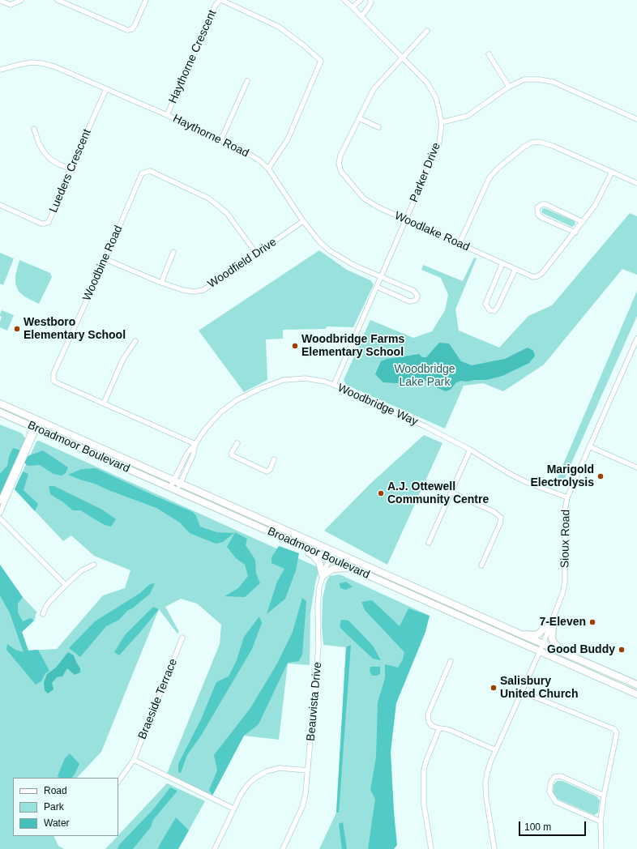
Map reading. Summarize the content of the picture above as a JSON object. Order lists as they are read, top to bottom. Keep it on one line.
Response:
{"streets":{"main road":["Broadmoor Boulevard"],"street":["Haythorne Crescent","Haythorne Road","Lueders Crescent","Parker Drive","Woodlake Road","Woodbine Road","Woodfield Drive","Woodbridge Way","Sioux Road","Braeside Terrace","Beauvista Drive"]},"crossings":[["Haythorne Crescent","Haythorne Road"],["Haythorne Road","Lueders Crescent"],["Haythorne Road","Parker Drive"],["Haythorne Road","Woodfield Drive"],["Parker Drive","Woodlake Road"],["Parker Drive","Woodbridge Way"],["Woodbine Road","Woodfield Drive"],["Woodbine Road","Woodbridge Way"],["Woodbridge Way","Broadmoor Boulevard"],["Woodbridge Way","Sioux Road"],["Broadmoor Boulevard","Sioux Road"],["Broadmoor Boulevard","Beauvista Drive"]],"parks":["Woodbridge Lake Park"],"places":["Westboro Elementary School","Woodbridge Farms Elementary School","Marigold Electrolysis","A.J. Ottewell Community Centre","7-Eleven","Good Buddy","Salisbury United Church"],"legend":["Road","Park","Water"],"scale_bar":"100 m"}
